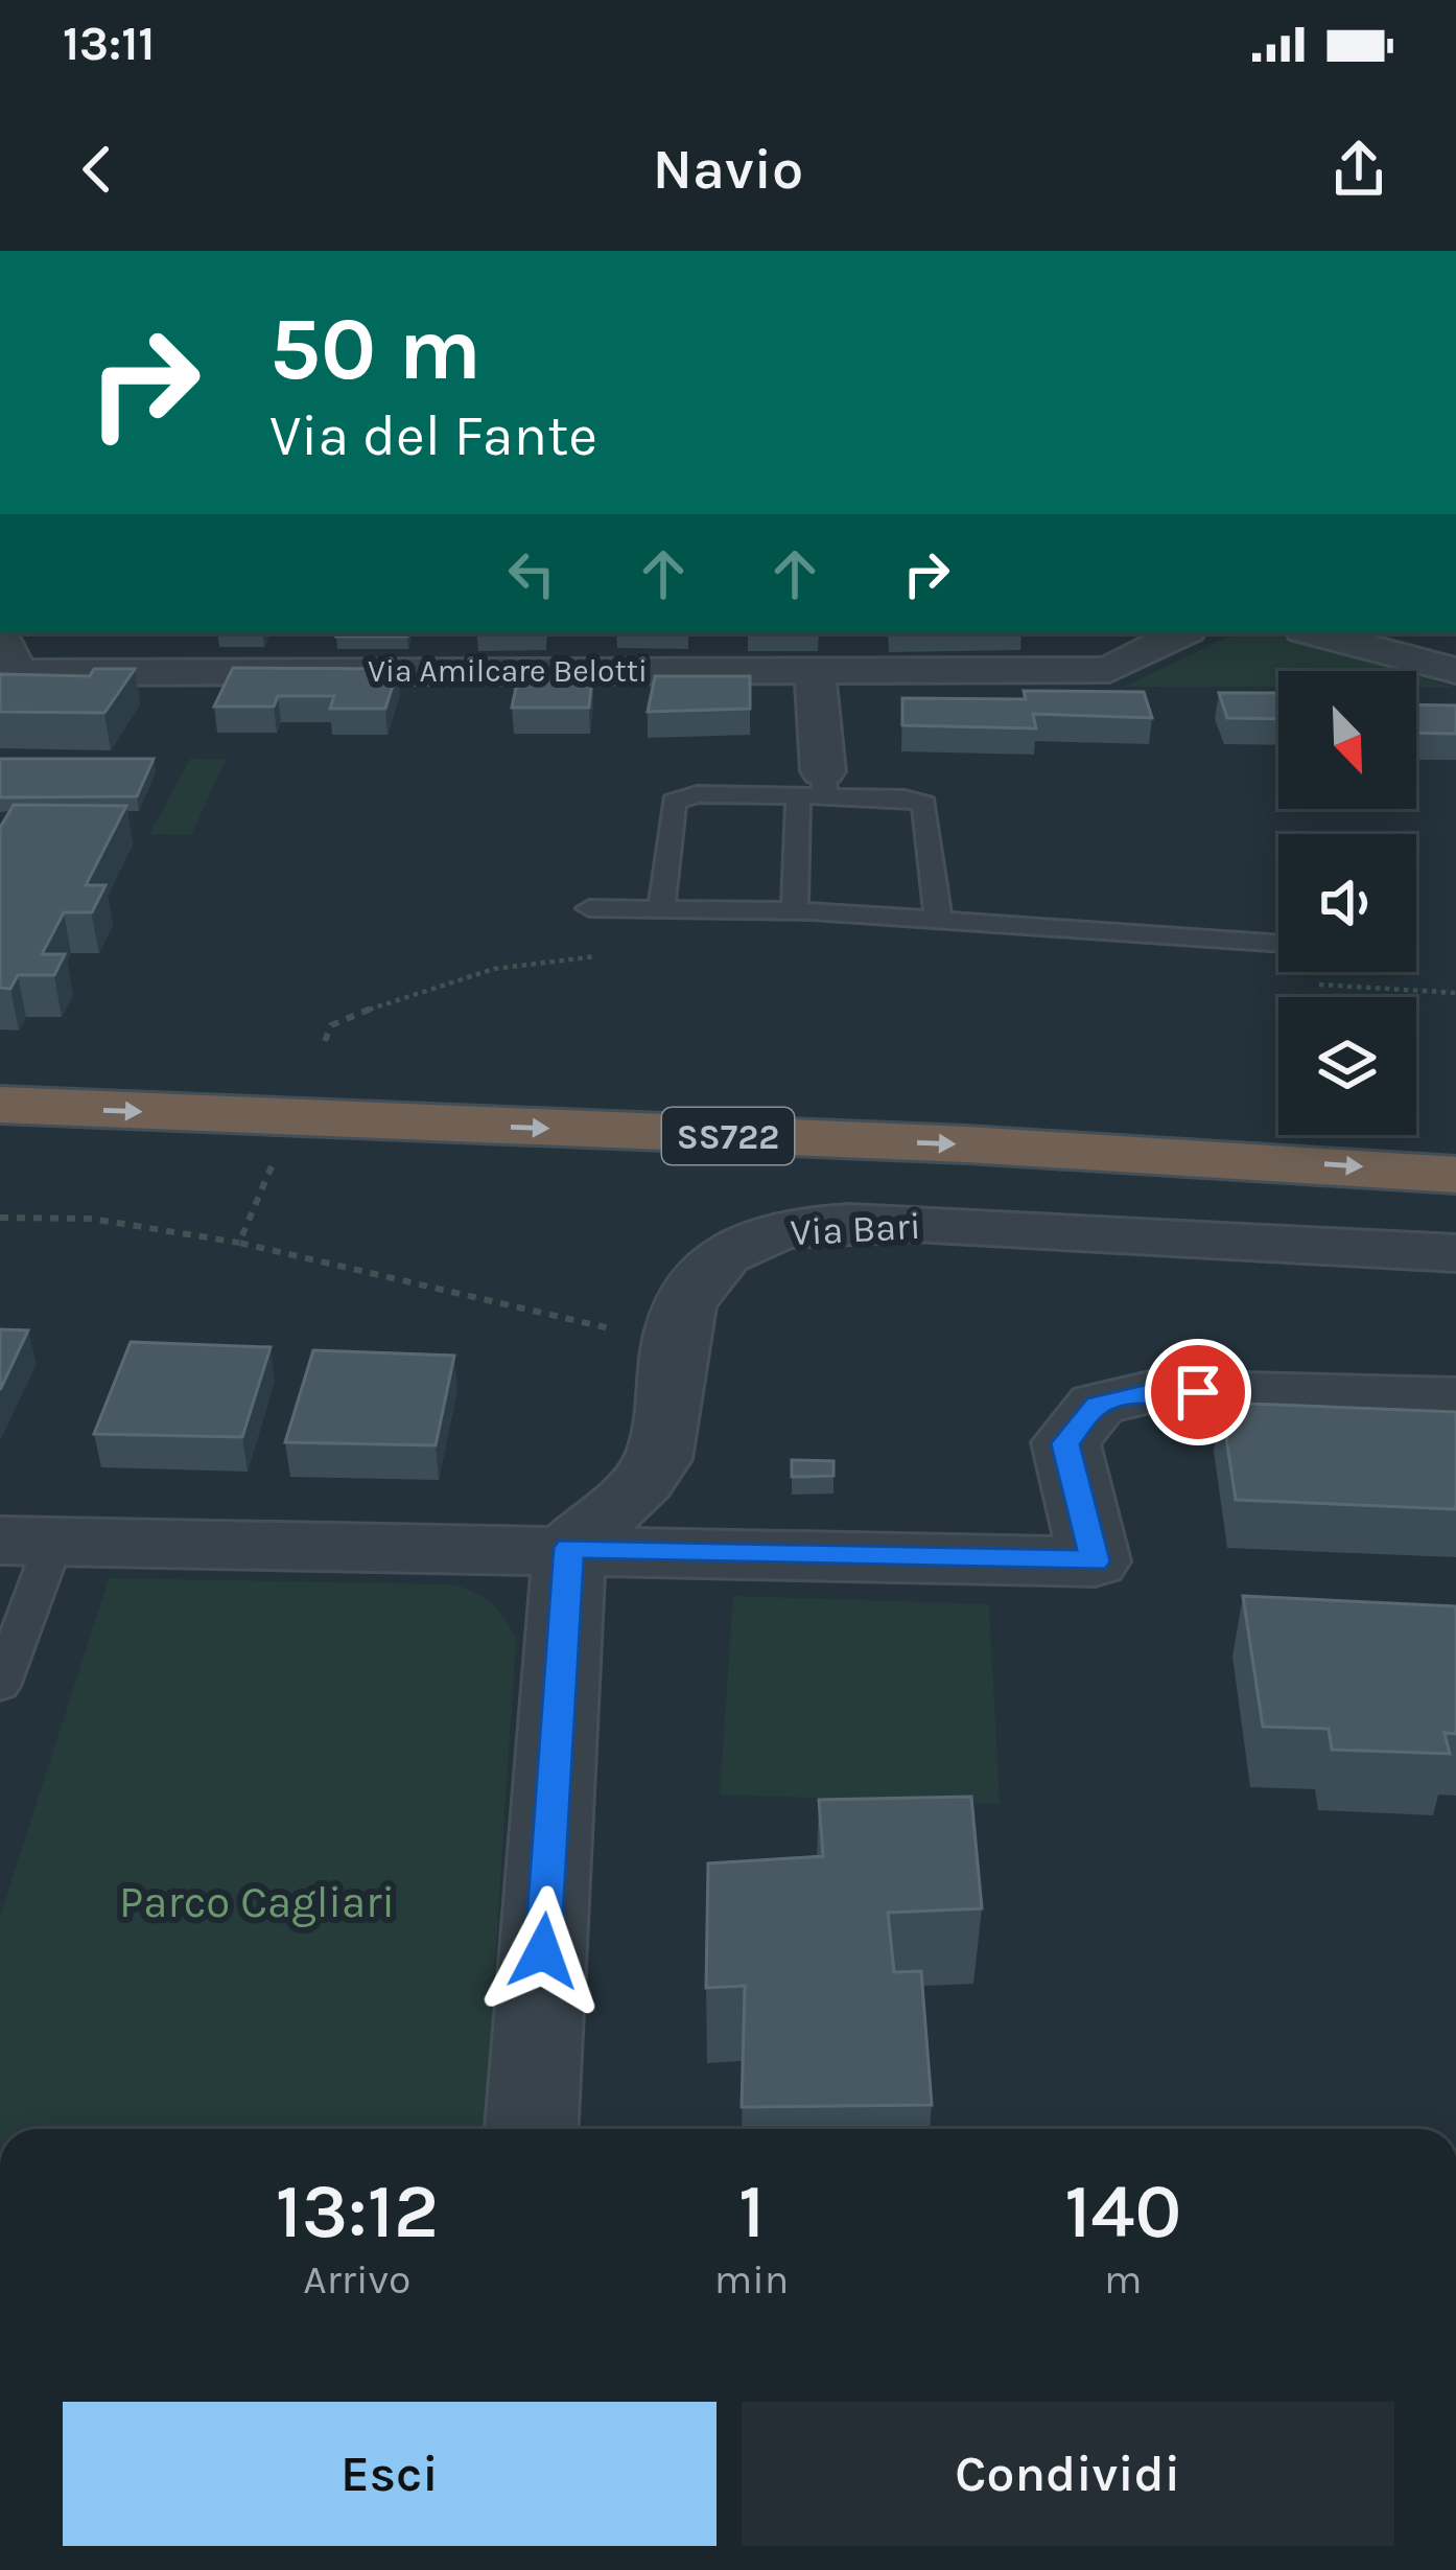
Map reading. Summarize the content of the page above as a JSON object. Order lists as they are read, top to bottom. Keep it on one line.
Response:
{"streets":{"highway":["SS722"],"street":["Via Amilcare Belotti","Via Bari"]},"parks":["Parco Cagliari"],"north":"bottom right","page":{"status":"13:11","header":"Navio","turn":["50 m","Via del Fante"],"eta":["13:12","Arrivo","1","min","140","m"],"buttons":["Esci","Condividi"]}}
